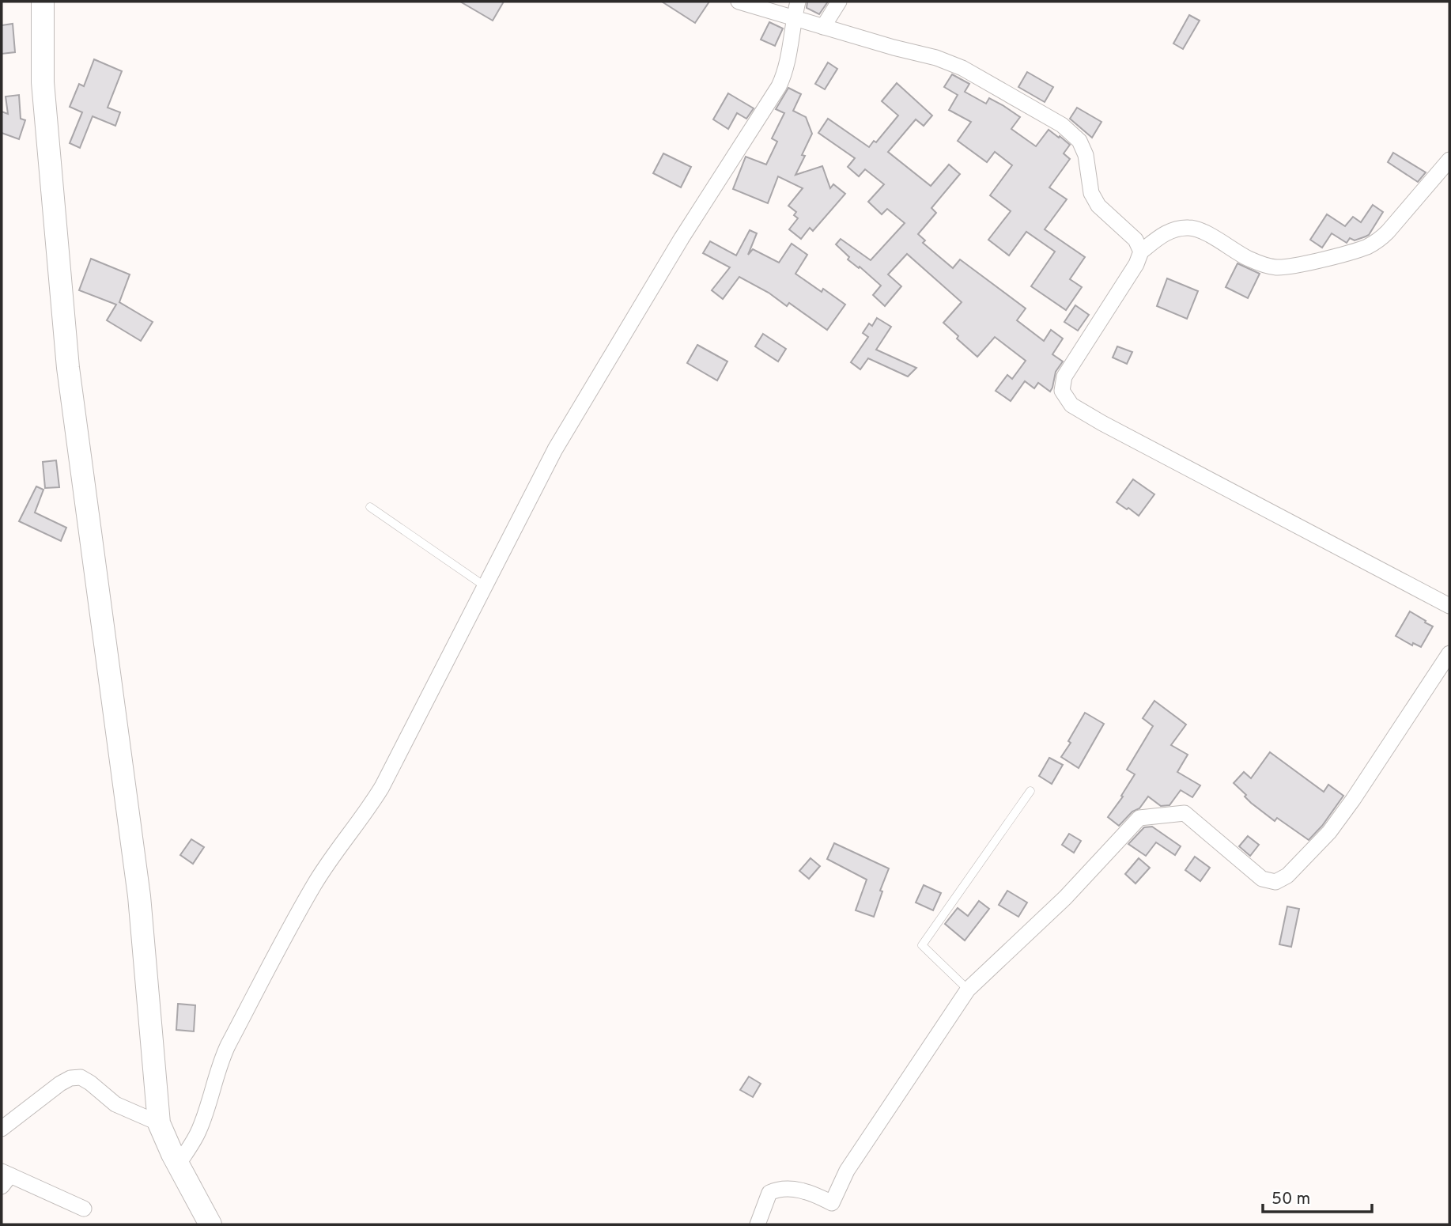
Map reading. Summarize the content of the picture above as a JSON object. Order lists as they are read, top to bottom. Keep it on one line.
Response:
{"scale_bar":"50 m"}
